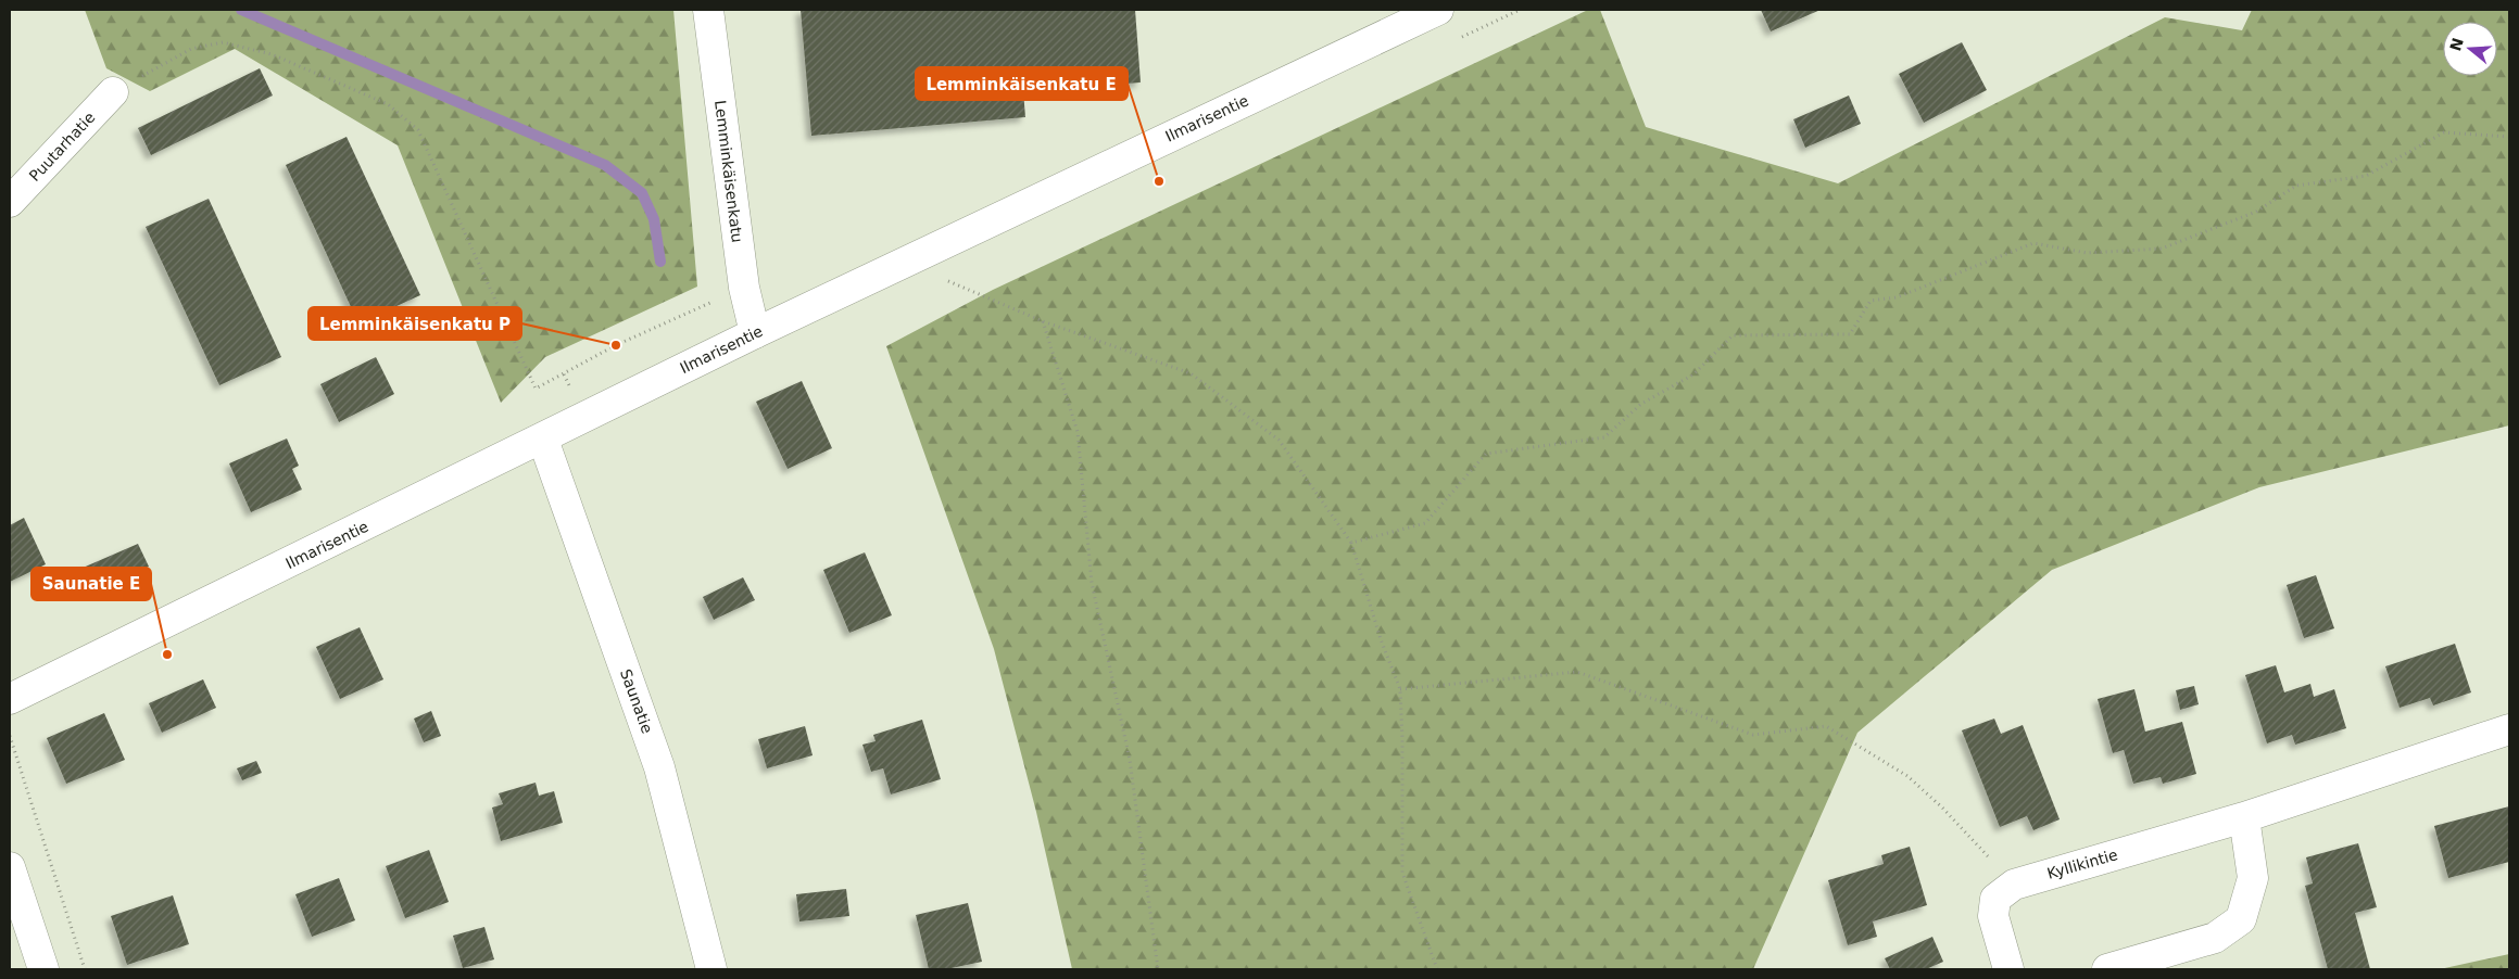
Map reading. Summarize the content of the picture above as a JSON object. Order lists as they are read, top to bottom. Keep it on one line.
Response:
{"streets":{"street":["Ilmarisentie","Puutarhatie","Lemminkäisenkatu","Saunatie","Kyllikintie"]},"crossings":[["Ilmarisentie","Lemminkäisenkatu"],["Ilmarisentie","Saunatie"]],"places":["Lemminkäisenkatu E","Lemminkäisenkatu P","Saunatie E"],"north":"left"}
